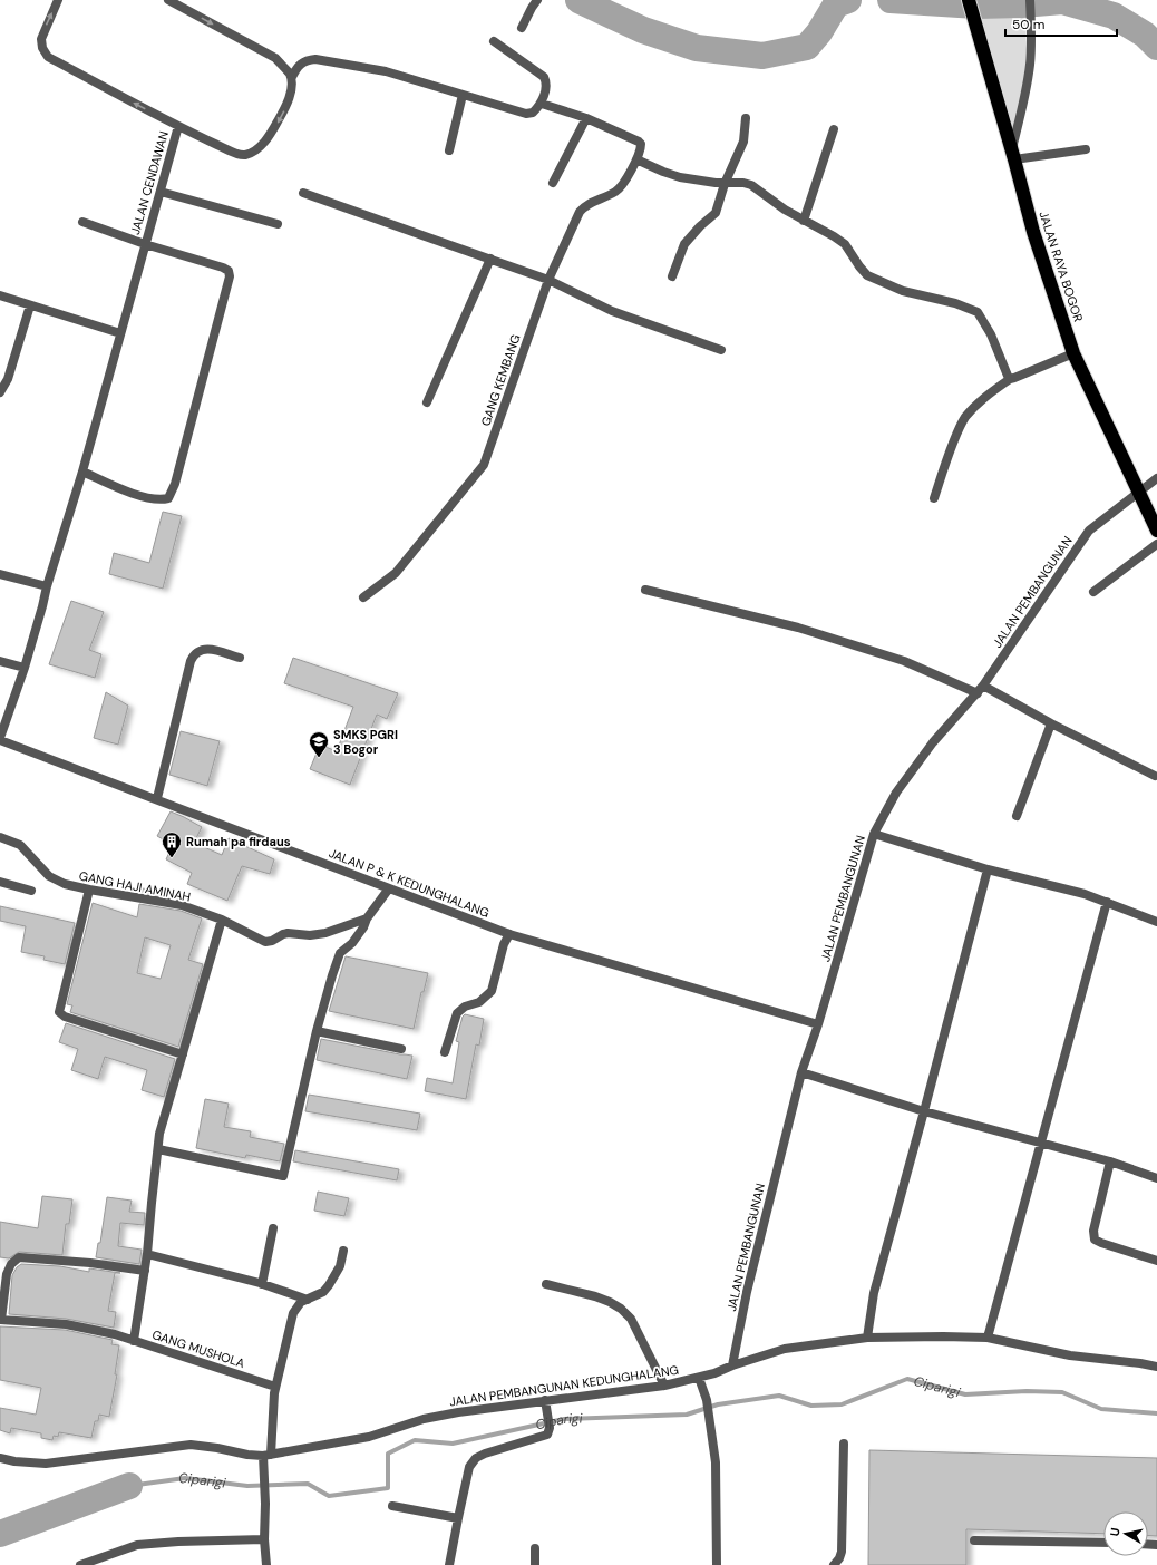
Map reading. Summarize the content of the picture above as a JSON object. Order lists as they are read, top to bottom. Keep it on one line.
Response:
{"streets":{"highway":["JALAN RAYA BOGOR"],"street":["JALAN CENDAWAN","GANG KEMBANG","JALAN PEMBANGUNAN","JALAN P & K KEDUNGHALANG","GANG HAJI AMINAH","GANG MUSHOLA","JALAN PEMBANGUNAN KEDUNGHALANG"]},"crossings":[["JALAN CENDAWAN","JALAN P & K KEDUNGHALANG"],["JALAN RAYA BOGOR","JALAN PEMBANGUNAN"],["JALAN PEMBANGUNAN","JALAN P & K KEDUNGHALANG"],["JALAN PEMBANGUNAN","JALAN PEMBANGUNAN KEDUNGHALANG"]],"water":["Ciparigi"],"places":{"school or university":["SMKS PGRI 3 Bogor"],"building":["Rumah pa firdaus"]},"scale_bar":"50 m","north":"left"}
